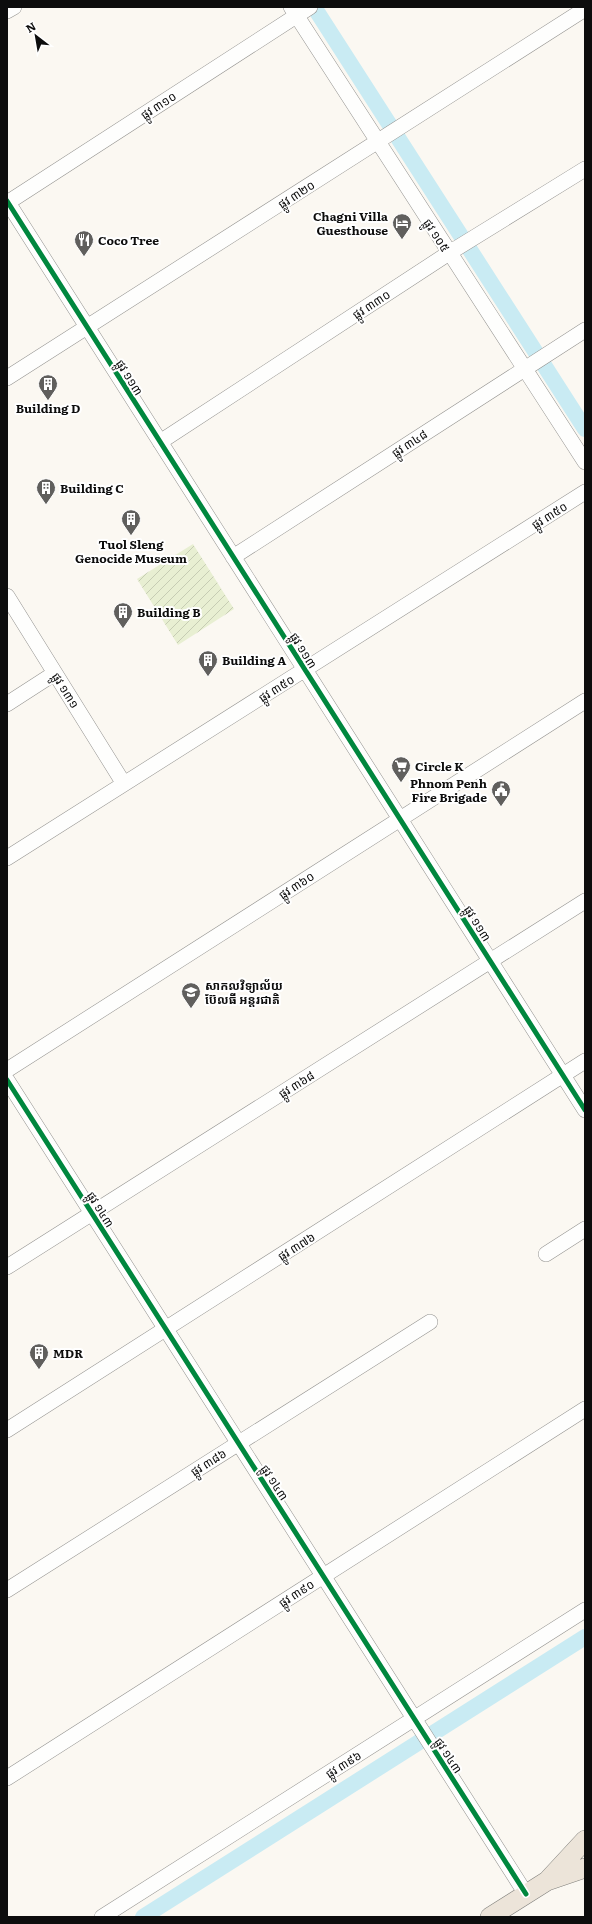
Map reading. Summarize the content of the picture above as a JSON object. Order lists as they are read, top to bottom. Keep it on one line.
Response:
{"streets":{"street":["ផ្លូវ ៣១០","ផ្លូវ ៣២០","ផ្លូវ ១០៥","ផ្លូវ ៣៣០","ផ្លូវ ១១៣","ផ្លូវ ៣៤៨","ផ្លូវ ៣៥០","ផ្លូវ ១៣១","ផ្លូវ ៣៦០","ផ្លូវ ៣៦៨","ផ្លូវ ១៤៣","ផ្លូវ ៣៧៦","ផ្លូវ ៣៨៦","ផ្លូវ ៣៩០","ផ្លូវ ៣៩៦"]},"crossings":[["ផ្លូវ ៣១០","ផ្លូវ ១០៥"],["ផ្លូវ ៣១០","ផ្លូវ ១១៣"],["ផ្លូវ ៣២០","ផ្លូវ ១០៥"],["ផ្លូវ ៣២០","ផ្លូវ ១១៣"],["ផ្លូវ ១០៥","ផ្លូវ ៣៣០"],["ផ្លូវ ១០៥","ផ្លូវ ៣៤៨"],["ផ្លូវ ៣៣០","ផ្លូវ ១១៣"],["ផ្លូវ ១១៣","ផ្លូវ ៣៤៨"],["ផ្លូវ ១១៣","ផ្លូវ ៣៥០"],["ផ្លូវ ១១៣","ផ្លូវ ៣៦០"],["ផ្លូវ ១១៣","ផ្លូវ ៣៦៨"],["ផ្លូវ ១១៣","ផ្លូវ ៣៧៦"],["ផ្លូវ ៣៥០","ផ្លូវ ១៣១"],["ផ្លូវ ៣៦៨","ផ្លូវ ១៤៣"],["ផ្លូវ ១៤៣","ផ្លូវ ៣៧៦"],["ផ្លូវ ១៤៣","ផ្លូវ ៣៨៦"],["ផ្លូវ ១៤៣","ផ្លូវ ៣៩០"],["ផ្លូវ ១៤៣","ផ្លូវ ៣៩៦"]],"places":{"hotel":["Chagni Villa Guesthouse"],"restaurant":["Coco Tree"],"building":["Building D","Building C","Tuol Sleng Genocide Museum","Building B","Building A","MDR"],"supermarket":["Circle K"],"public building":["Phnom Penh Fire Brigade"],"school or university":["សាកលវិទ្យាល័យ ប៊ែលធី អន្តរជាតិ"]},"north":"top left"}
